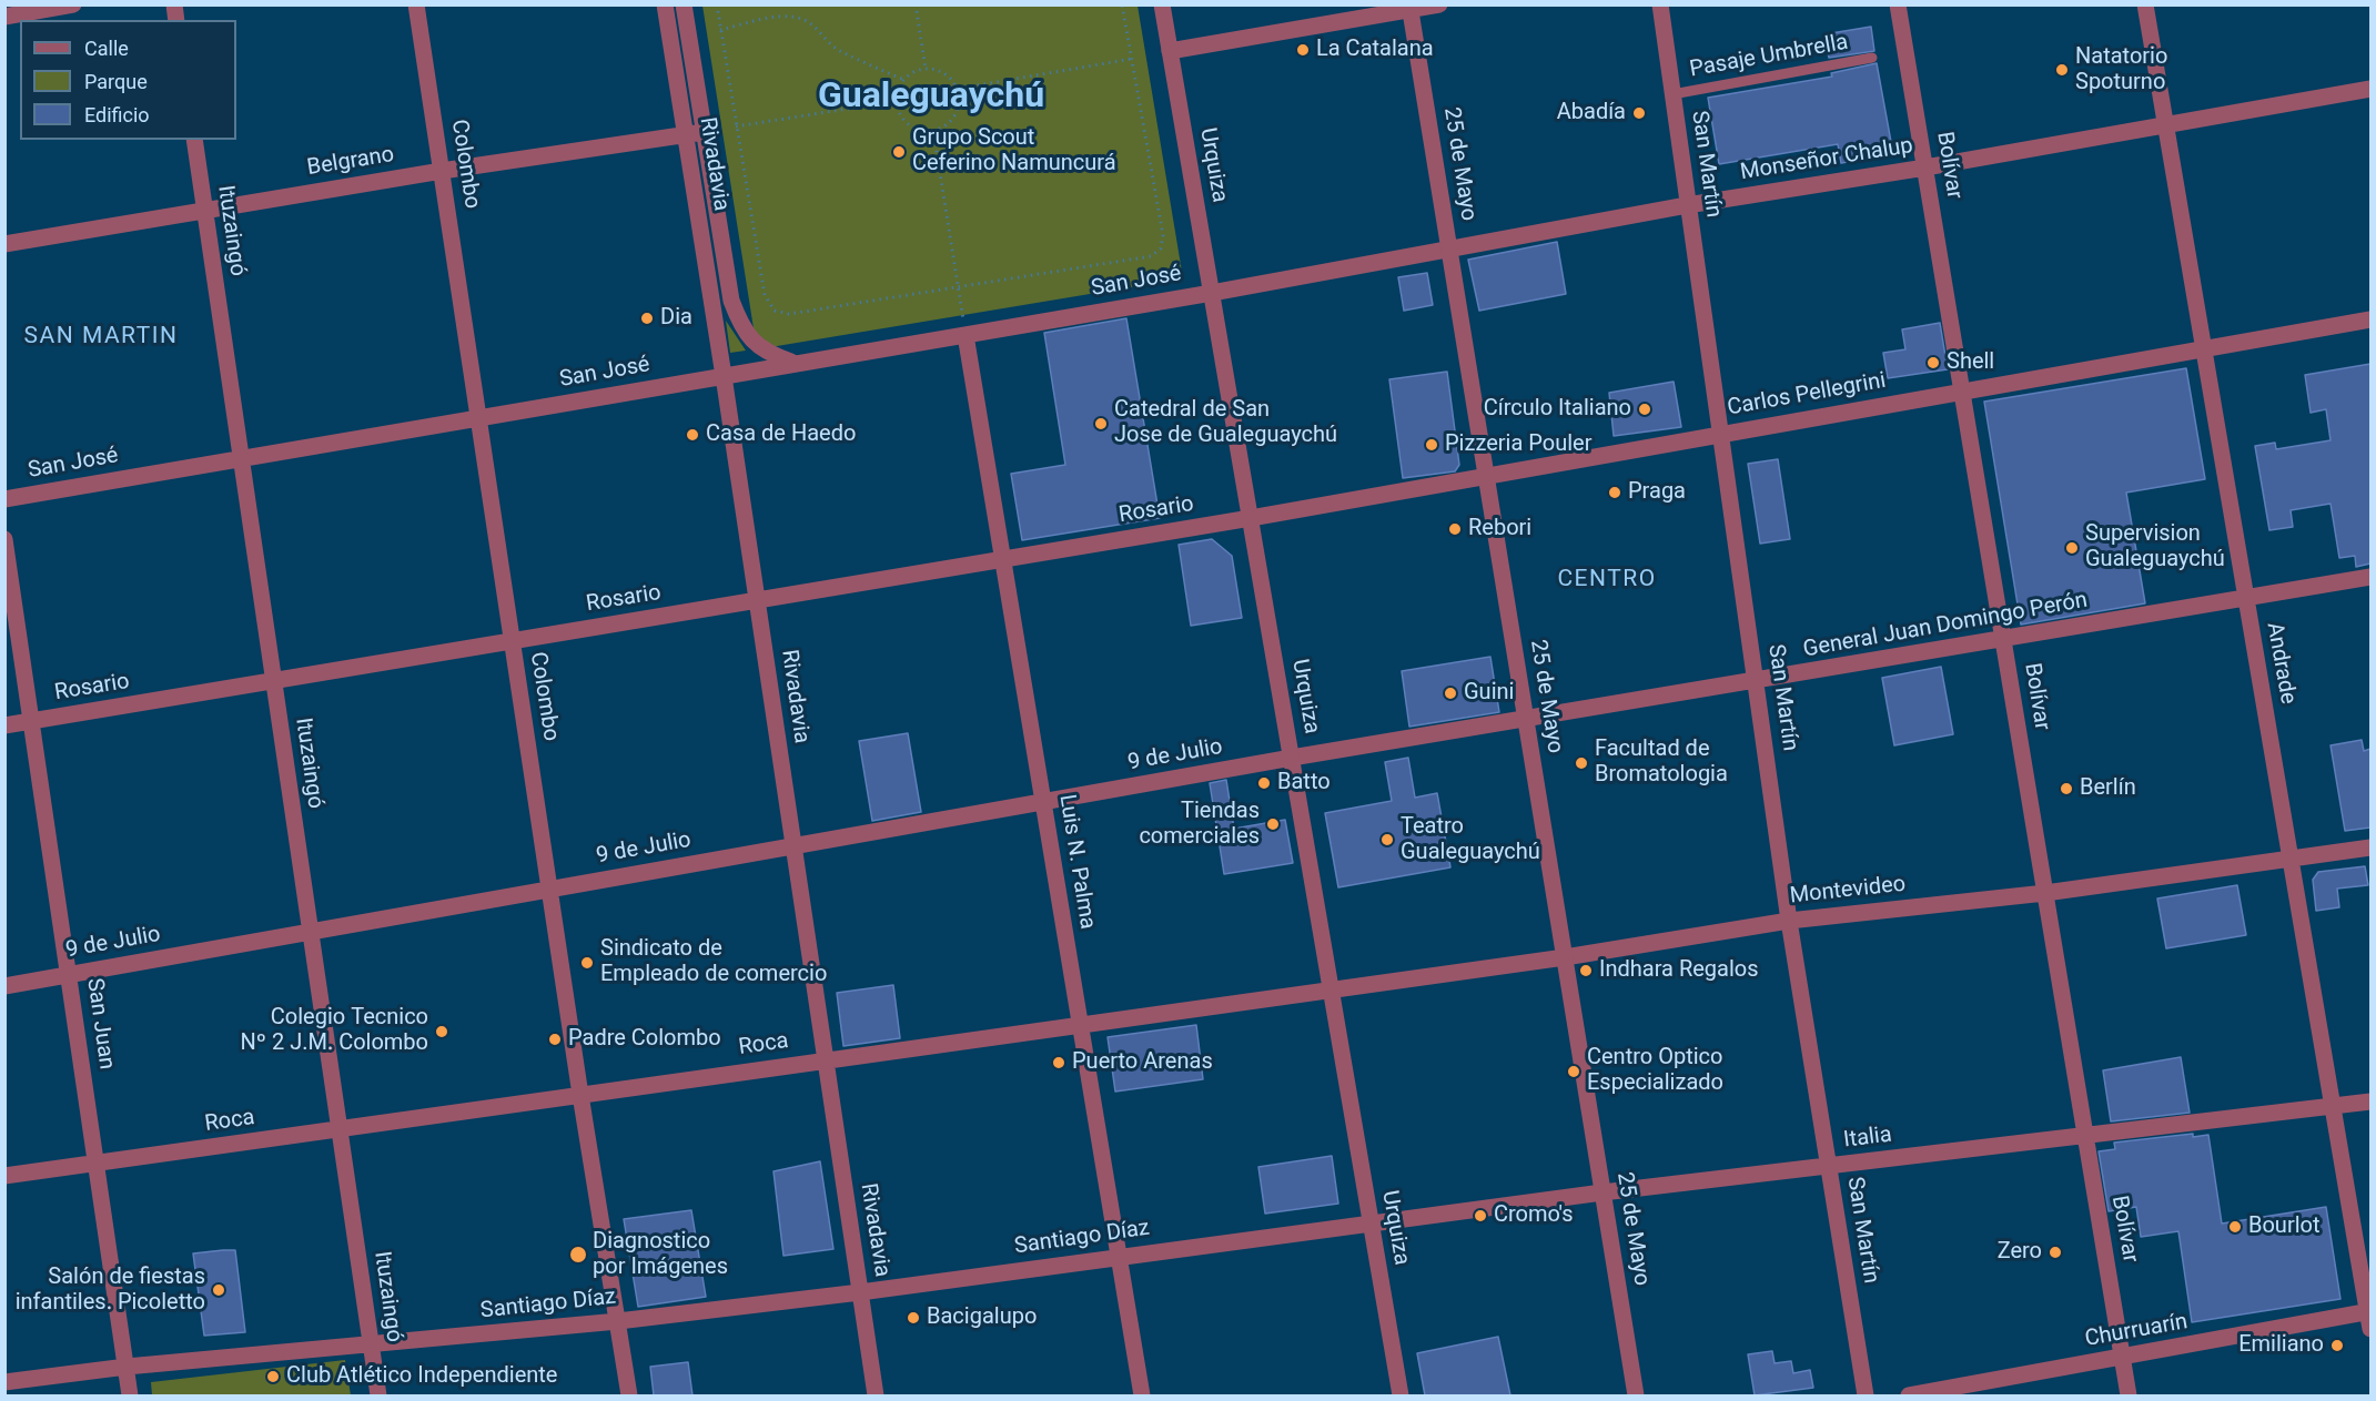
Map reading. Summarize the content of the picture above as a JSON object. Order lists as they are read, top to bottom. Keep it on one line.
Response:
{"streets":{"street":["Monseñor Chalup","Belgrano","Colombo","Rivadavia","25 de Mayo","San Martín","Urquiza","Bolívar","Ituzaingó","San José","Carlos Pellegrini","Rosario","General Juan Domingo Perón","Andrade","9 de Julio","Luis N. Palma","Montevideo","San Juan","Roca","Italia","Santiago Díaz","Churruarín"],"lane":["Pasaje Umbrella"]},"crossings":[["Pasaje Umbrella","San Martín"],["Monseñor Chalup","25 de Mayo"],["Monseñor Chalup","San Martín"],["Monseñor Chalup","Urquiza"],["Monseñor Chalup","Bolívar"],["Monseñor Chalup","San José"],["Monseñor Chalup","Andrade"],["Belgrano","Colombo"],["Belgrano","Rivadavia"],["Belgrano","Ituzaingó"],["Colombo","San José"],["Colombo","Rosario"],["Colombo","9 de Julio"],["Colombo","Roca"],["Colombo","Santiago Díaz"],["Rivadavia","San José"],["Rivadavia","Rosario"],["Rivadavia","9 de Julio"],["Rivadavia","Roca"],["Rivadavia","Santiago Díaz"],["25 de Mayo","Carlos Pellegrini"],["25 de Mayo","General Juan Domingo Perón"],["25 de Mayo","Montevideo"],["25 de Mayo","Italia"],["San Martín","Carlos Pellegrini"],["San Martín","General Juan Domingo Perón"],["San Martín","Montevideo"],["San Martín","Italia"],["Urquiza","San José"],["Urquiza","Carlos Pellegrini"],["Urquiza","Rosario"],["Urquiza","General Juan Domingo Perón"],["Urquiza","9 de Julio"],["Urquiza","Montevideo"],["Urquiza","Roca"],["Urquiza","Italia"],["Urquiza","Santiago Díaz"],["Bolívar","Carlos Pellegrini"],["Bolívar","General Juan Domingo Perón"],["Bolívar","Montevideo"],["Bolívar","Italia"],["Bolívar","Churruarín"],["Ituzaingó","San José"],["Ituzaingó","Rosario"],["Ituzaingó","9 de Julio"],["Ituzaingó","Roca"],["Ituzaingó","Santiago Díaz"],["San José","Luis N. Palma"],["Carlos Pellegrini","Rosario"],["Carlos Pellegrini","Andrade"],["Rosario","Luis N. Palma"],["Rosario","San Juan"],["General Juan Domingo Perón","Andrade"],["General Juan Domingo Perón","9 de Julio"],["Andrade","Montevideo"],["Andrade","Italia"],["Andrade","Churruarín"],["9 de Julio","Luis N. Palma"],["9 de Julio","San Juan"],["Luis N. Palma","Roca"],["Luis N. Palma","Santiago Díaz"],["Montevideo","Roca"],["San Juan","Roca"],["San Juan","Santiago Díaz"],["Italia","Santiago Díaz"]],"districts":["Gualeguaychú","SAN MARTIN","CENTRO"],"places":["La Catalana","Natatorio Spoturno","Abadía","Grupo Scout Ceferino Namuncurá","Dia","Shell","Círculo Italiano","Catedral de San Jose de Gualeguaychú","Casa de Haedo","Pizzeria Pouler","Praga","Rebori","Supervision Gualeguaychú","Guini","Facultad de Bromatologia","Batto","Berlín","Tiendas comerciales","Teatro Gualeguaychú","Sindicato de Empleado de comercio","Indhara Regalos","Colegio Tecnico Nº 2 J.M. Colombo","Padre Colombo","Puerto Arenas","Centro Optico Especializado","Cromo's","Bourlot","Zero","Diagnostico por Imágenes","Salón de fiestas infantiles. Picoletto","Bacigalupo","Emiliano","Club Atlético Independiente"],"legend":["Calle","Parque","Edificio"]}
